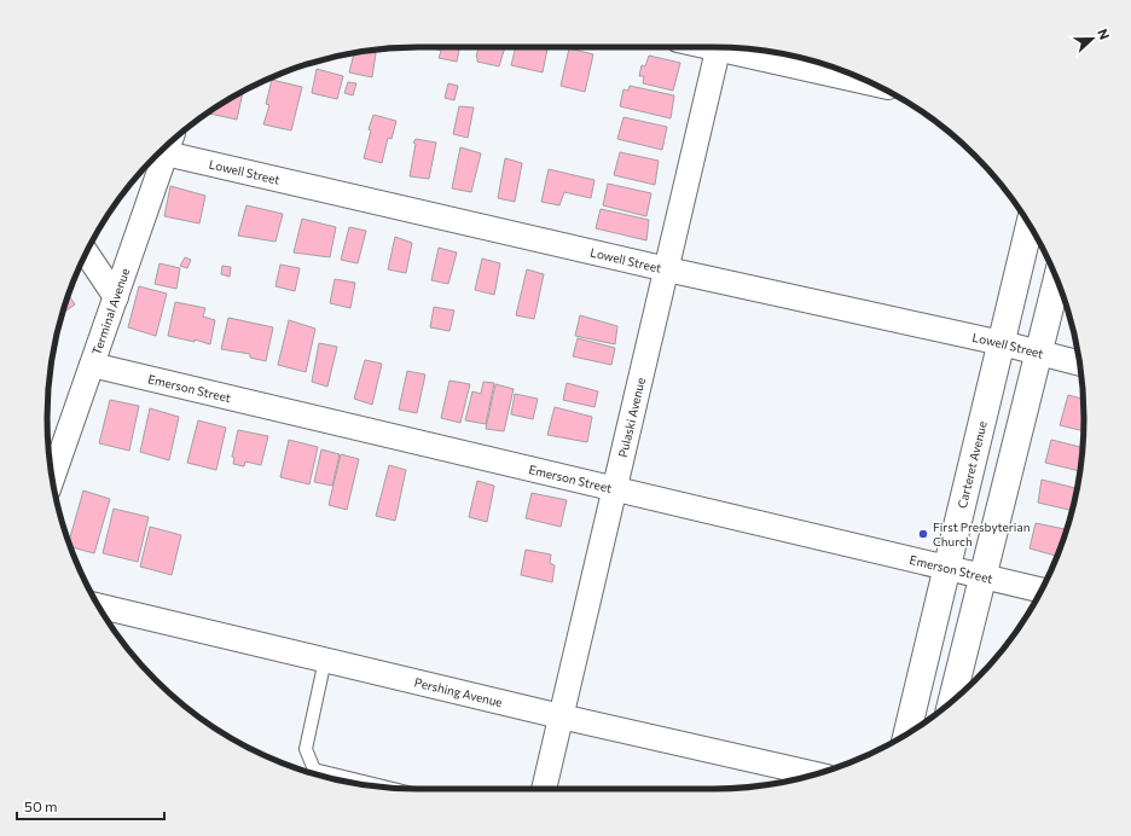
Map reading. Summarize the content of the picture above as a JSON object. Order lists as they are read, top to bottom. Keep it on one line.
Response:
{"streets":{"street":["Lowell Street","Terminal Avenue","Emerson Street","Pulaski Avenue","Carteret Avenue","Pershing Avenue"]},"crossings":[["Lowell Street","Pulaski Avenue"],["Lowell Street","Carteret Avenue"],["Terminal Avenue","Emerson Street"],["Emerson Street","Pulaski Avenue"],["Emerson Street","Carteret Avenue"],["Pulaski Avenue","Pershing Avenue"]],"places":["First Presbyterian Church"],"scale_bar":"50 m","north":"right"}
